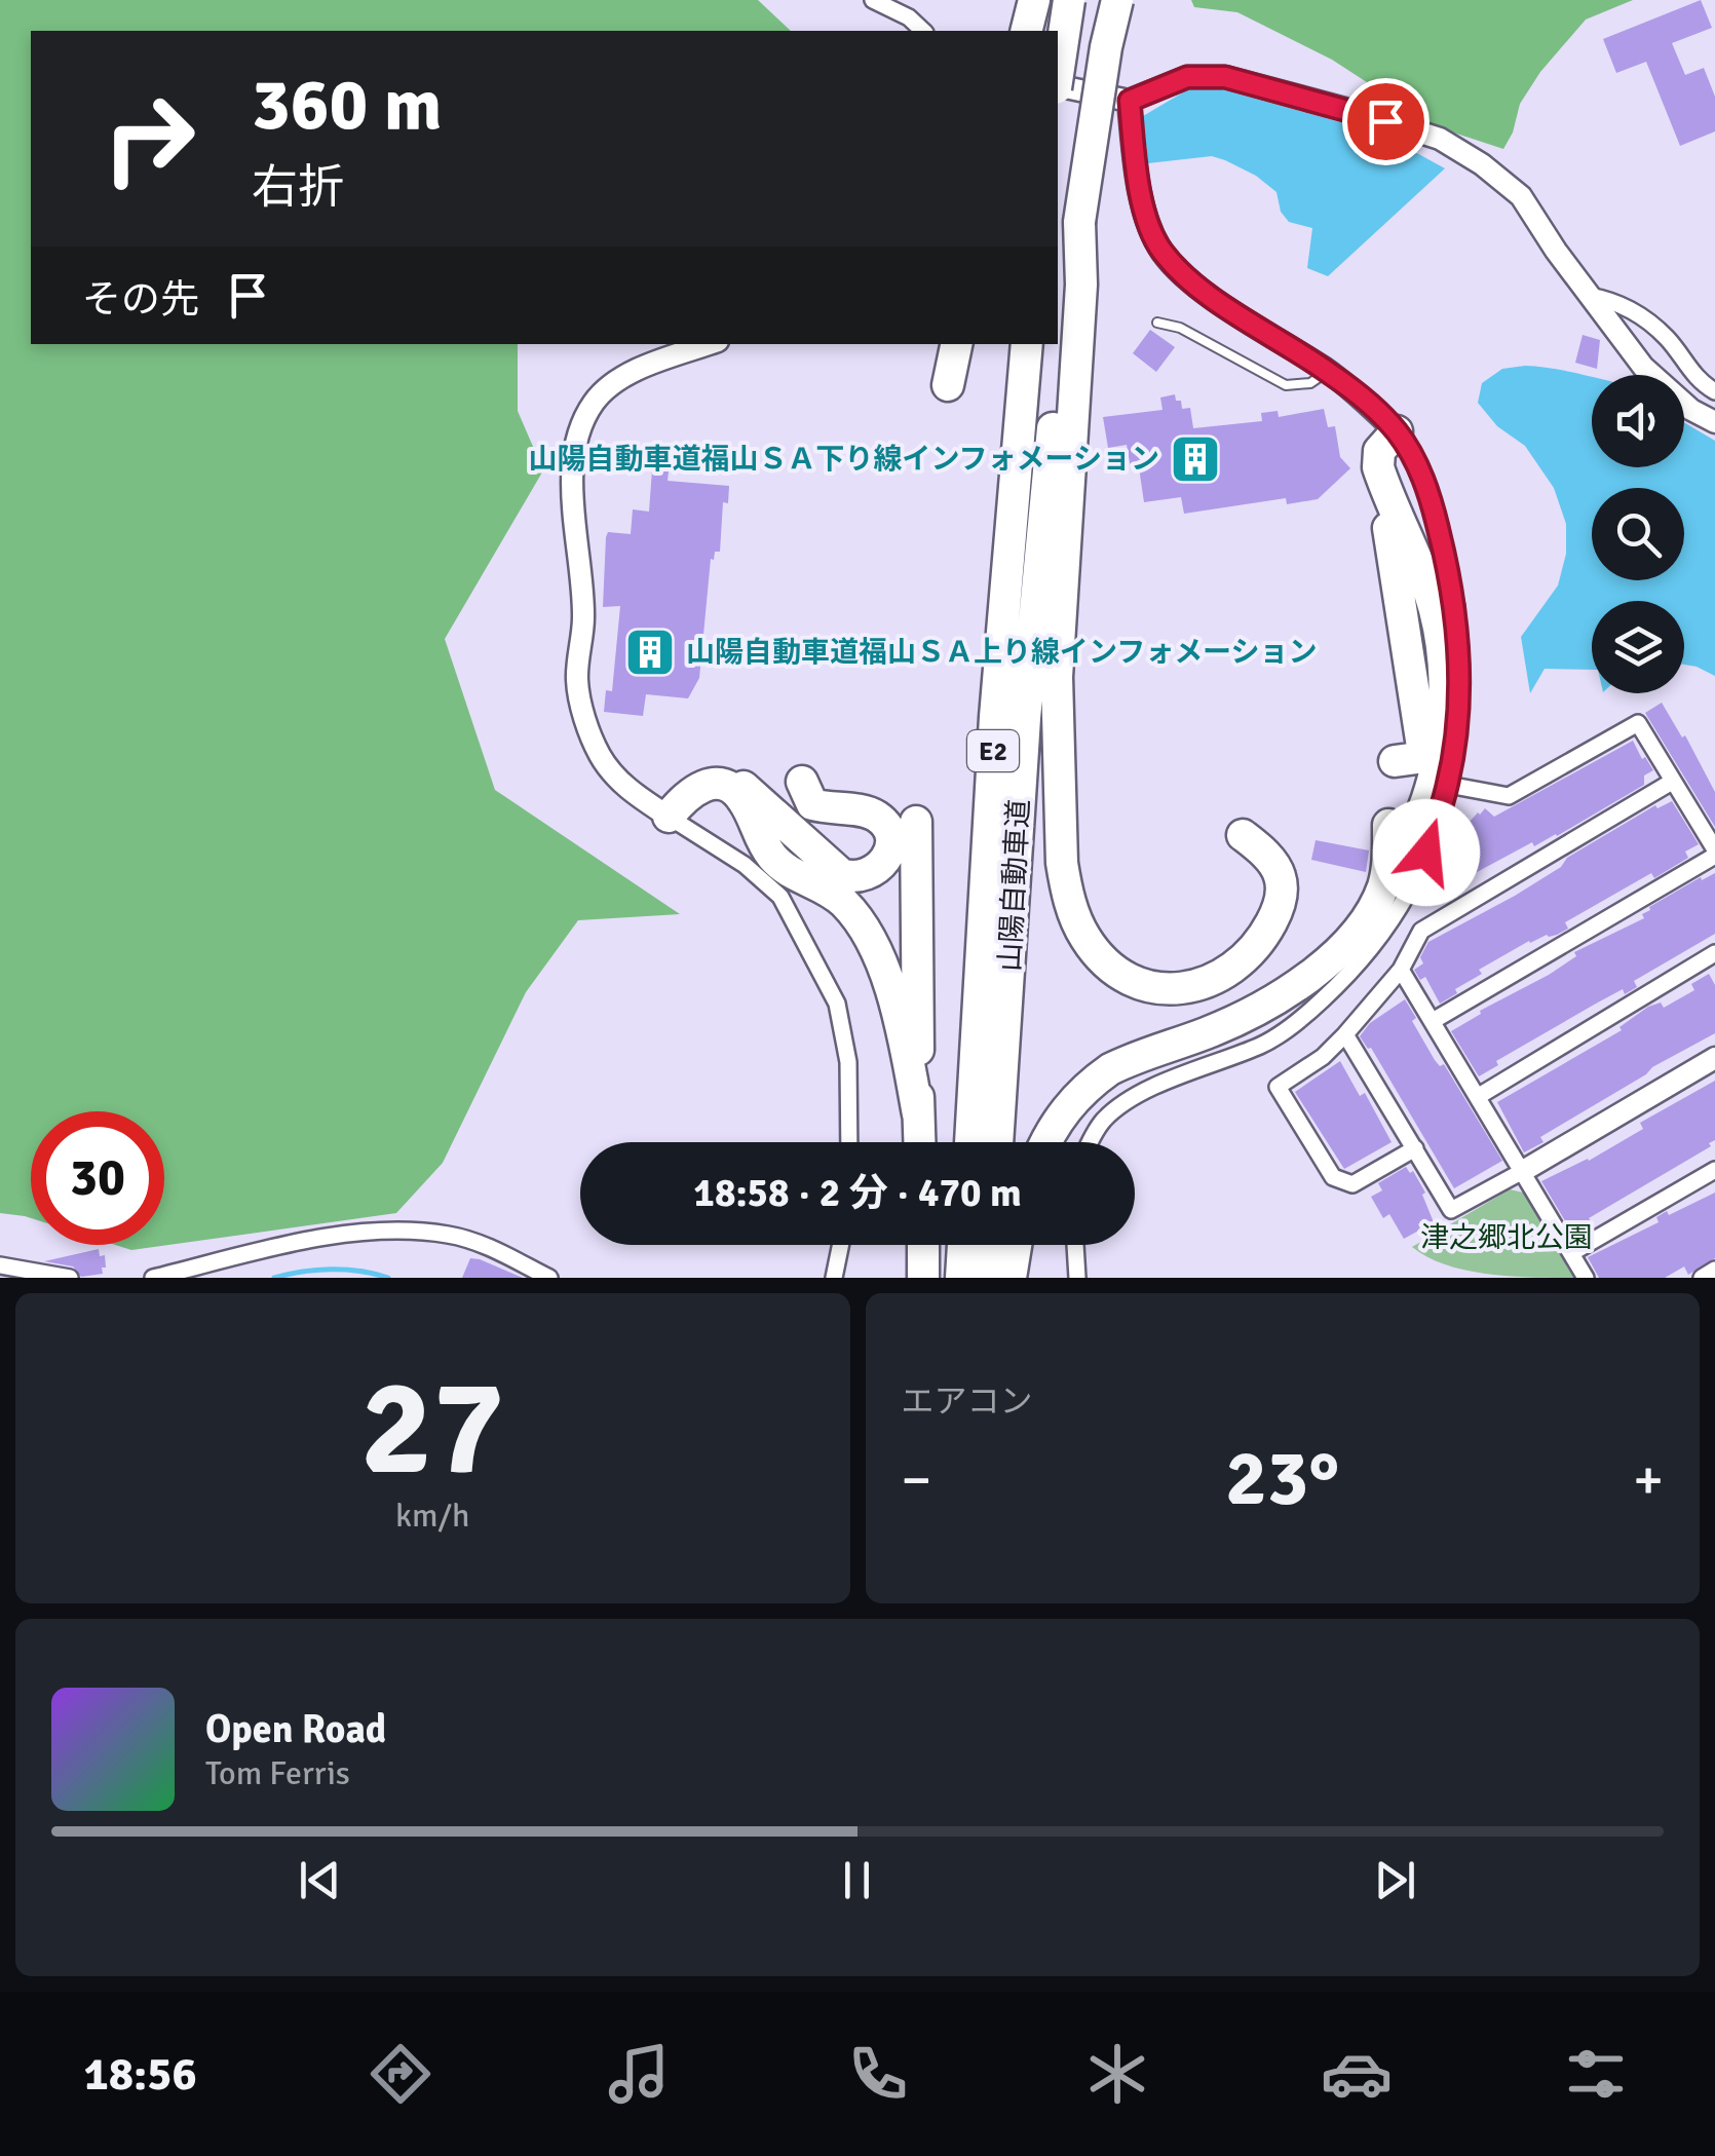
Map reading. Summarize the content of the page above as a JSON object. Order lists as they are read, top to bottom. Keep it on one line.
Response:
{"streets":{"highway":["E2","山陽自動車道"]},"parks":["津之郷北公園"],"places":{"building":["山陽自動車道福山ＳＡ下り線インフォメーション","山陽自動車道福山ＳＡ上り線インフォメーション"]},"page":{"turn":["360 m","右折"],"then":"その先","limit":"30","trip":"18:58 · 2 分 · 470 m","tile":[["27","km/h"],"エアコン"],"heat":["−","23°","+"],"song":["Open Road","Tom Ferris"],"tabs":"18:56"}}
